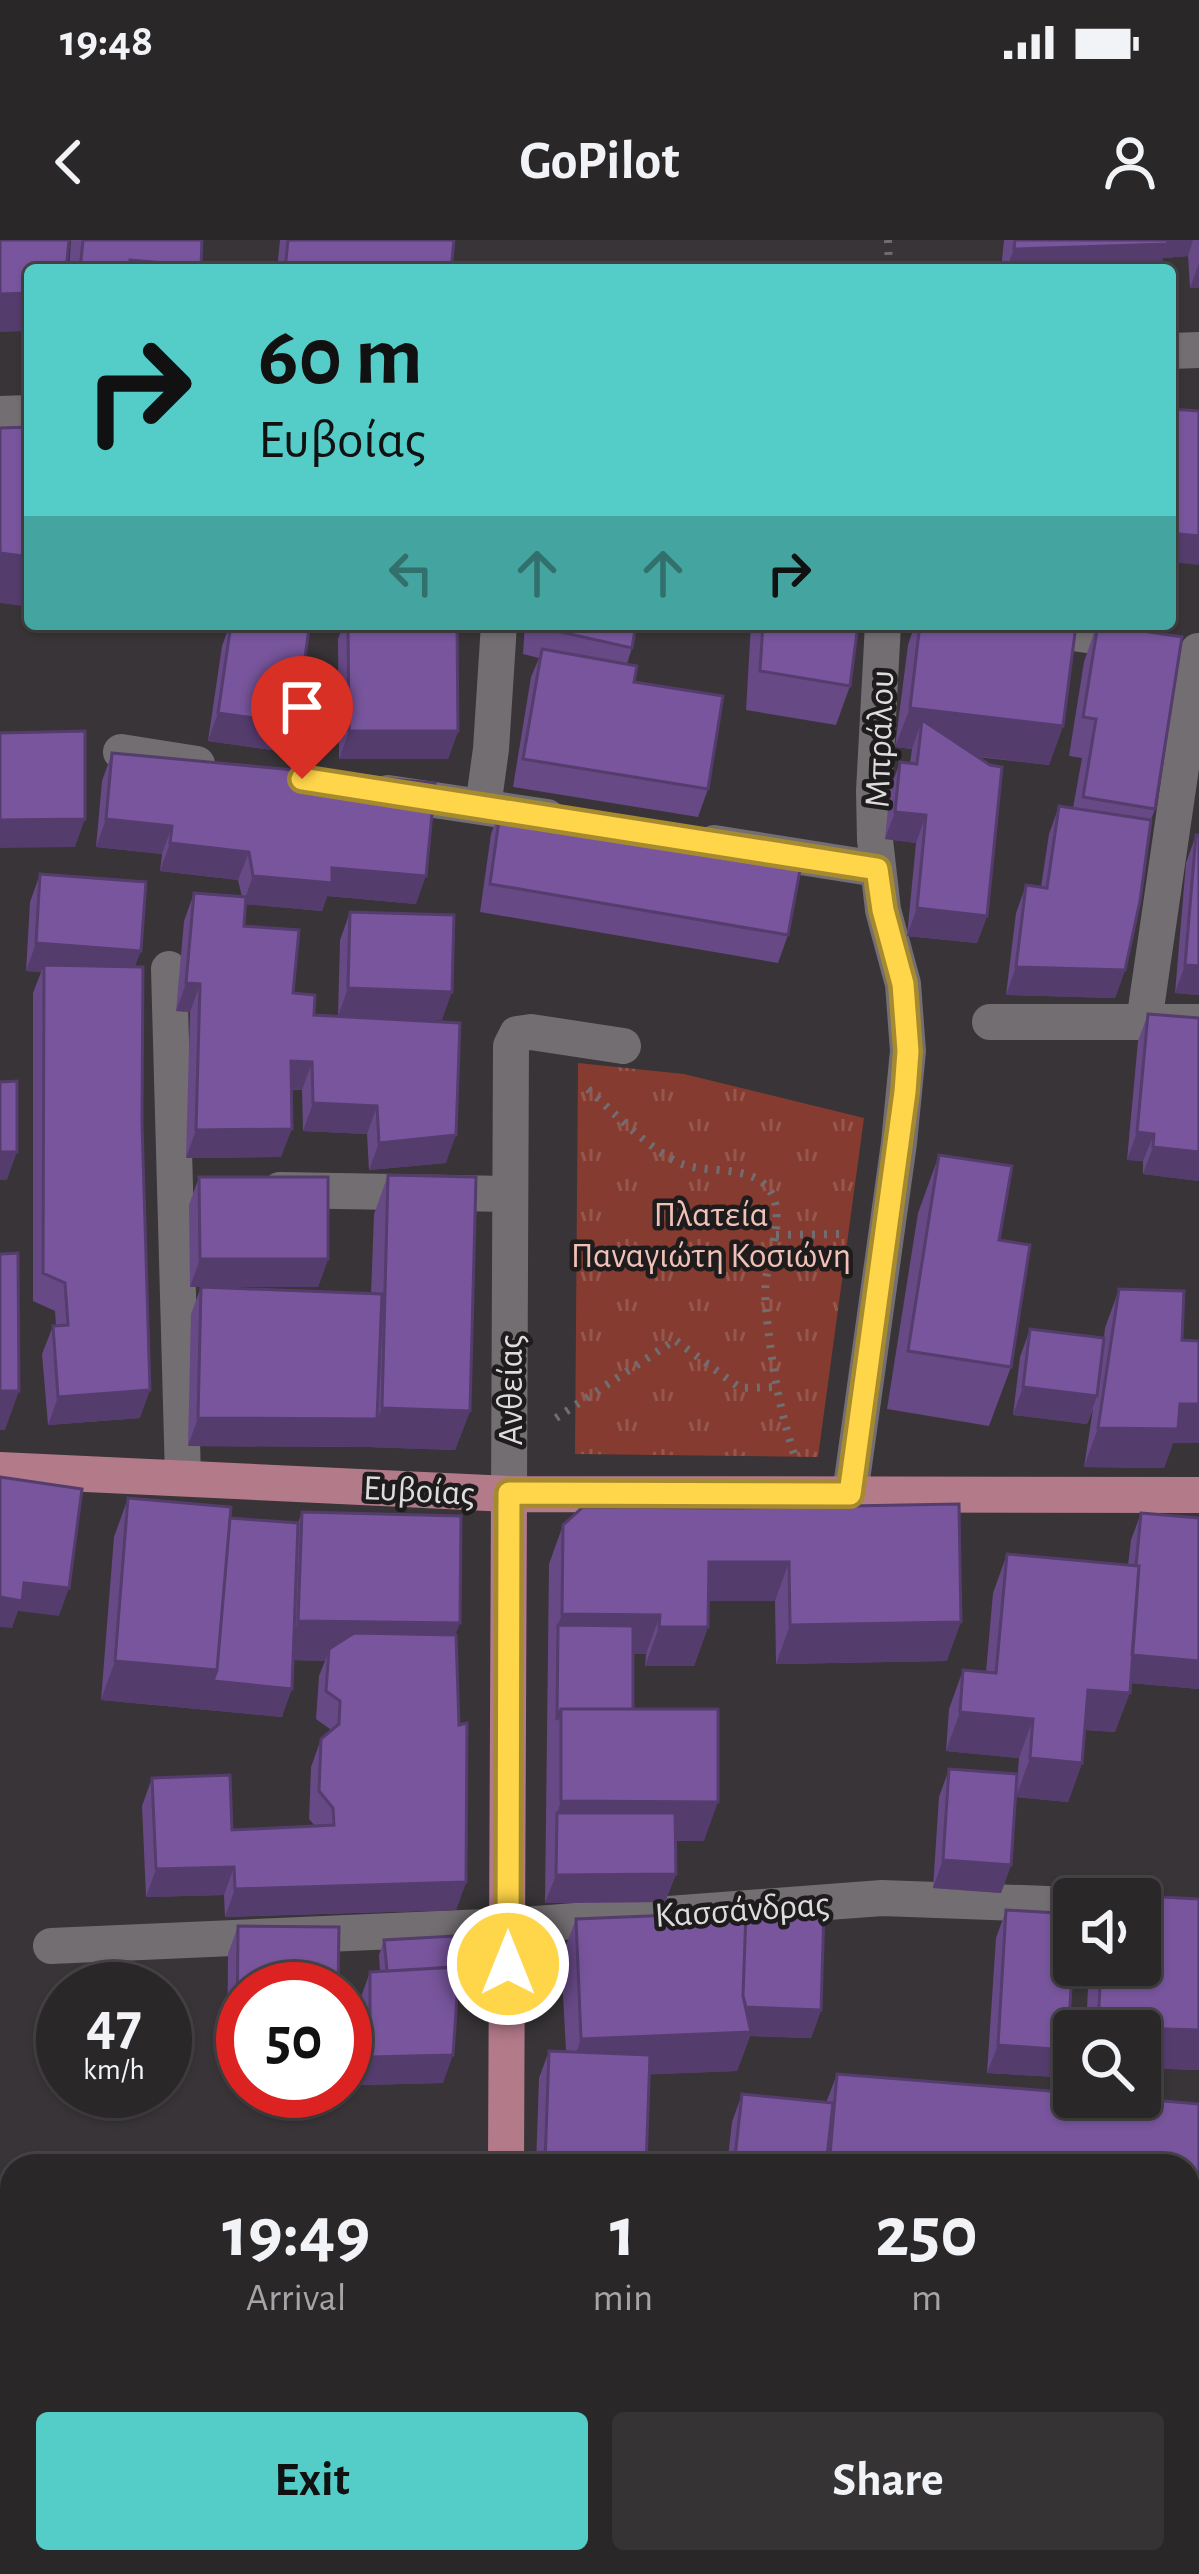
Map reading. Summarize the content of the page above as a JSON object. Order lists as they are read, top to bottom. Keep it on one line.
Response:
{"streets":{"main road":["Ανθείας","Ευβοίας"],"street":["Μπράλου","Κασσάνδρας"]},"crossings":[["Μπράλου","Ευβοίας"],["Ανθείας","Ευβοίας"],["Ανθείας","Κασσάνδρας"]],"parks":["Πλατεία Παναγιώτη Κοσιώνη"],"page":{"status":"19:48","header":"GoPilot","turn":["60 m","Ευβοίας"],"speed":"47 km/h","limit":"50","eta":["19:49","Arrival","1","min","250","m"],"buttons":["Exit","Share"]}}
